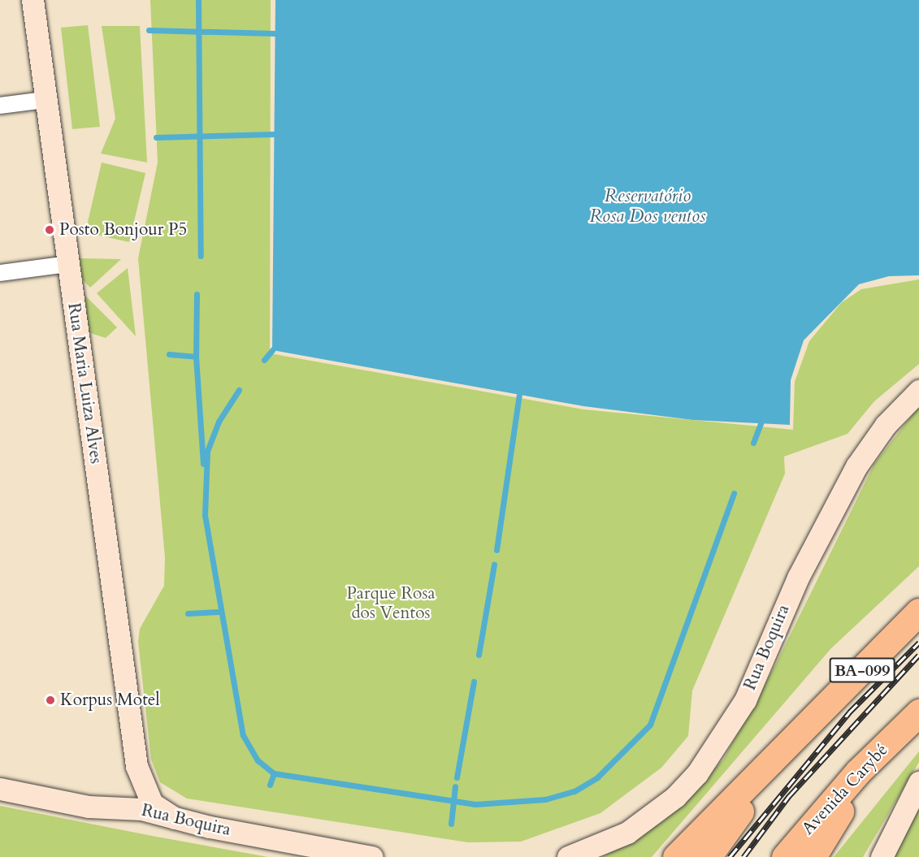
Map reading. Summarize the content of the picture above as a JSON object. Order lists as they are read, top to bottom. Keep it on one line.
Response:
{"streets":{"highway":["BA-099","Avenida Carybé"],"street":["Rua Maria Luiza Alves","Rua Boquira"]},"crossings":[["Rua Maria Luiza Alves","Rua Boquira"]],"water":["Reservatório Rosa Dos ventos"],"parks":["Parque Rosa dos Ventos"],"places":["Posto Bonjour P5","Korpus Motel"]}
